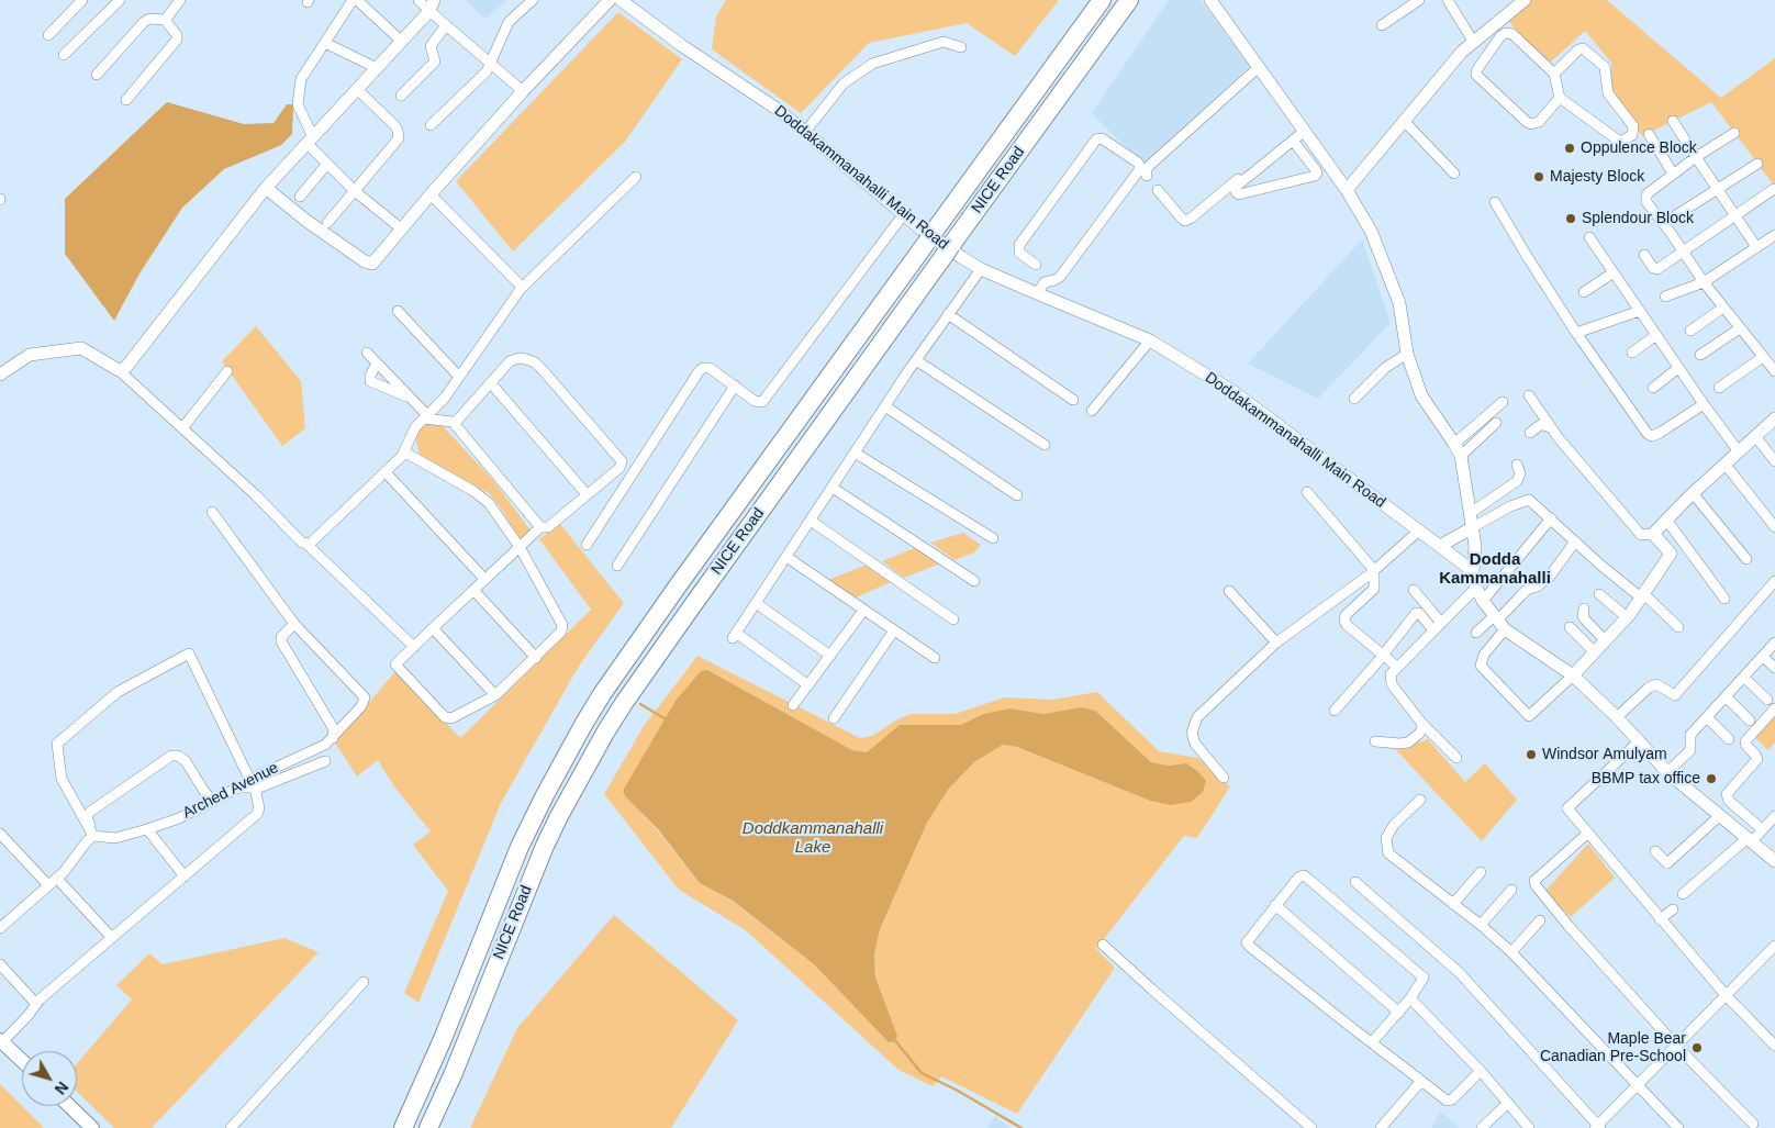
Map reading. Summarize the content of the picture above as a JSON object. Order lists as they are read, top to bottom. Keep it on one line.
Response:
{"streets":{"highway":["NICE Road"],"street":["Doddakammanahalli Main Road","Arched Avenue"]},"districts":["Dodda Kammanahalli"],"water":["Doddkammanahalli Lake"],"places":["Oppulence Block","Majesty Block","Splendour Block","Windsor Amulyam","BBMP tax office","Maple Bear Canadian Pre-School"],"north":"bottom right"}
